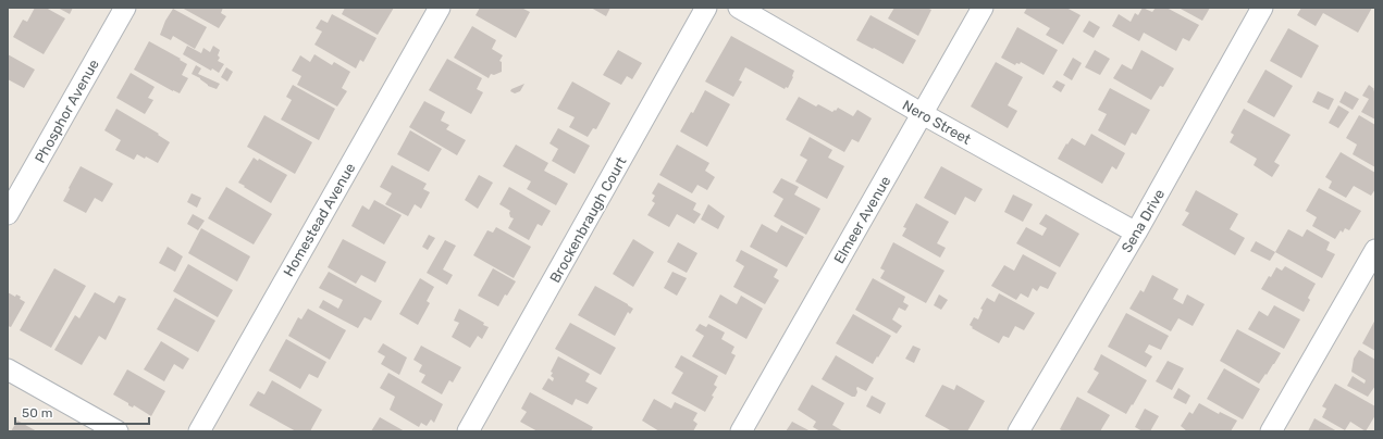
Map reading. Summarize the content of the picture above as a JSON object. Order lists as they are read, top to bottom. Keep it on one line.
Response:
{"streets":{"street":["Phosphor Avenue","Nero Street","Homestead Avenue","Brockenbraugh Court","Elmeer Avenue","Sena Drive"]},"crossings":[["Nero Street","Elmeer Avenue"],["Nero Street","Sena Drive"]],"scale_bar":"50 m"}
